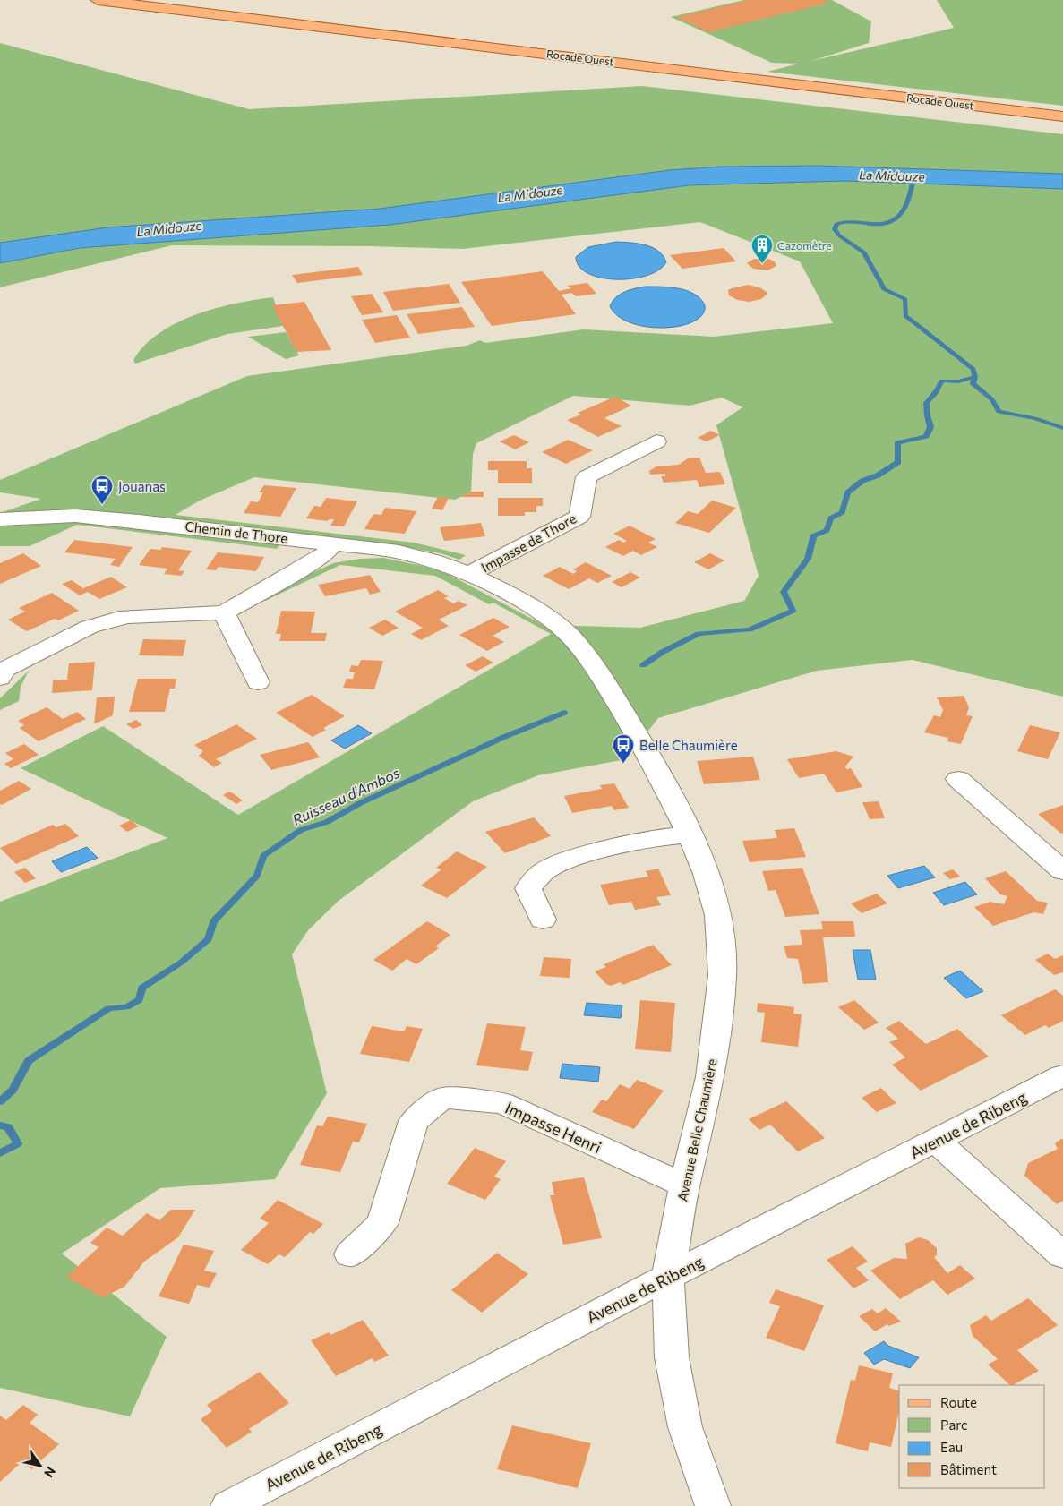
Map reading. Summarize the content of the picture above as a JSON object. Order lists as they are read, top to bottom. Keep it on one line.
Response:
{"streets":{"main road":["Rocade Ouest"],"street":["Chemin de Thore","Impasse de Thore","Avenue de Ribeng","Impasse Henri","Avenue Belle Chaumière"]},"crossings":[["Chemin de Thore","Impasse de Thore"],["Chemin de Thore","Avenue Belle Chaumière"],["Impasse de Thore","Avenue Belle Chaumière"],["Avenue de Ribeng","Avenue Belle Chaumière"],["Impasse Henri","Avenue Belle Chaumière"]],"water":["La Midouze","Ruisseau d'Ambos"],"places":{"building":["Gazomètre"],"bus stop":["Jouanas","Belle Chaumière"]},"legend":["Route","Parc","Eau","Bâtiment"],"north":"bottom right"}
